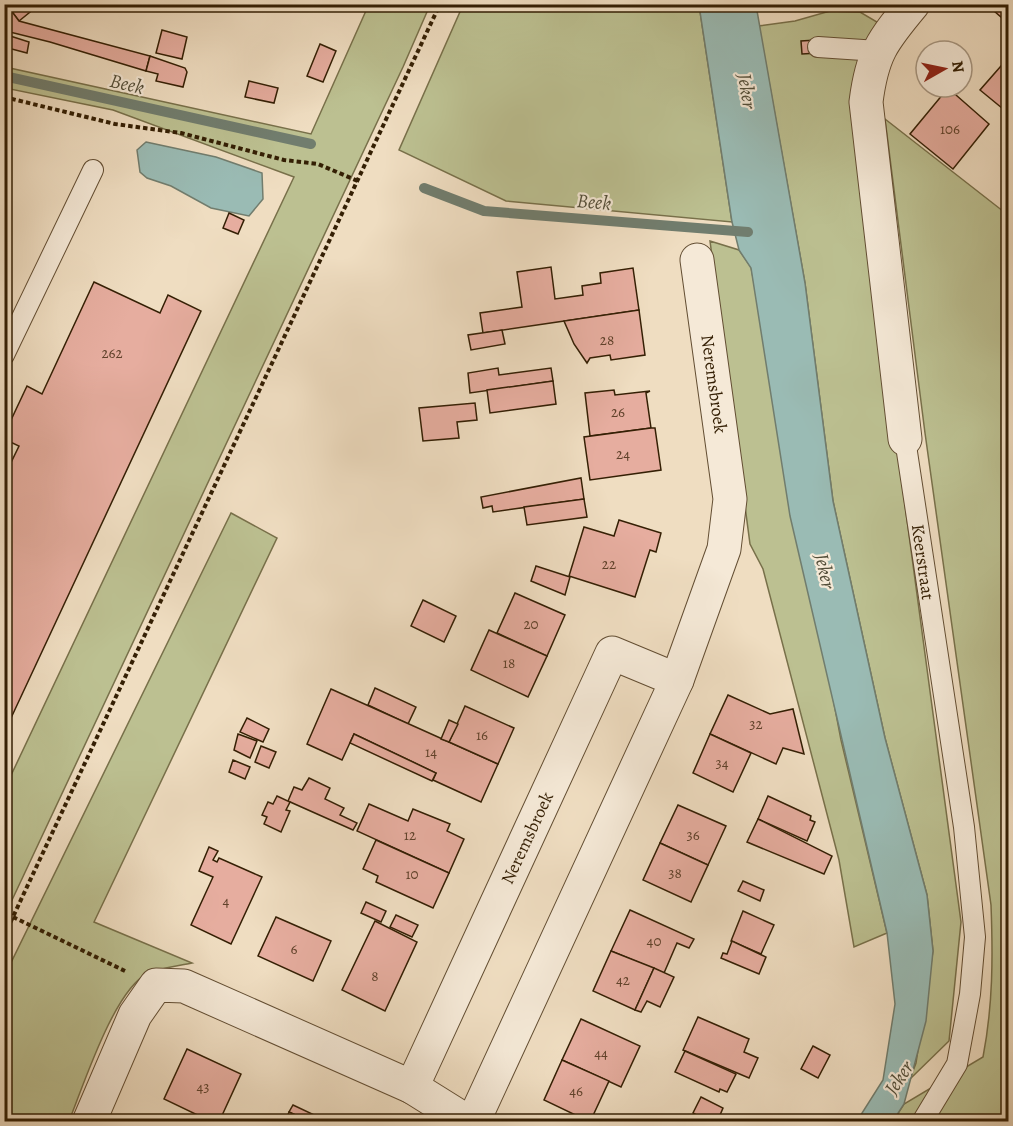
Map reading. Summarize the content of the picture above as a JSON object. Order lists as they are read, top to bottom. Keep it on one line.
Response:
{"streets":{"street":["Neremsbroek","Keerstraat"]},"water":["Beek","Jeker"],"house_numbers":["106","28","262","26","24","22","20","18","32","16","14","34","12","36","38","10","4","40","6","8","42","44","43","46"],"north":"right"}
